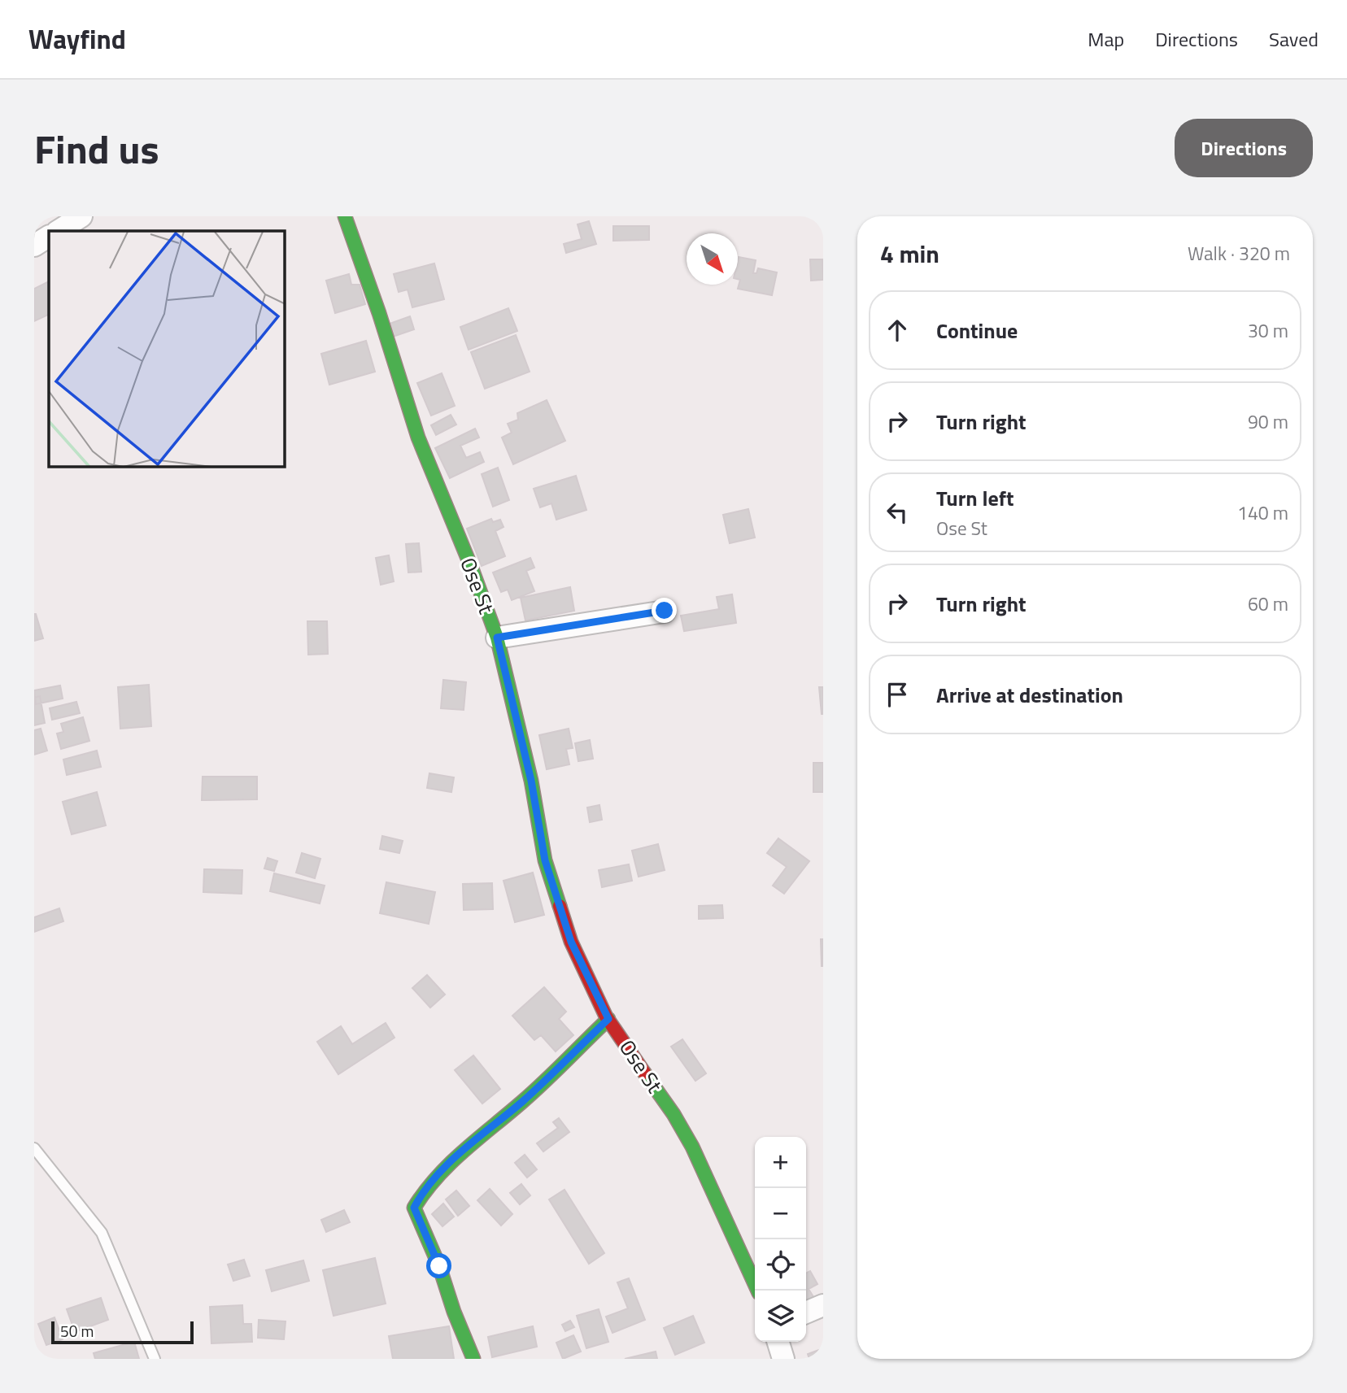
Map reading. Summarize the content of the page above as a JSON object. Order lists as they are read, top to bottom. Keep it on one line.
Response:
{"streets":{"street":["Ose St"]},"scale_bar":"50 m","north":"bottom right","page":{"header":"Wayfind","nav":["Map","Directions","Saved"],"title":"Find us","buttons":"Directions","heading":["4 min","Walk · 320 m"],"list":[["Continue","30 m"],["Turn right","90 m"],["Turn left","Ose St","140 m"],["Turn right","60 m"],"Arrive at destination"],"map_buttons":["+","−"],"scale":"50 m"}}
